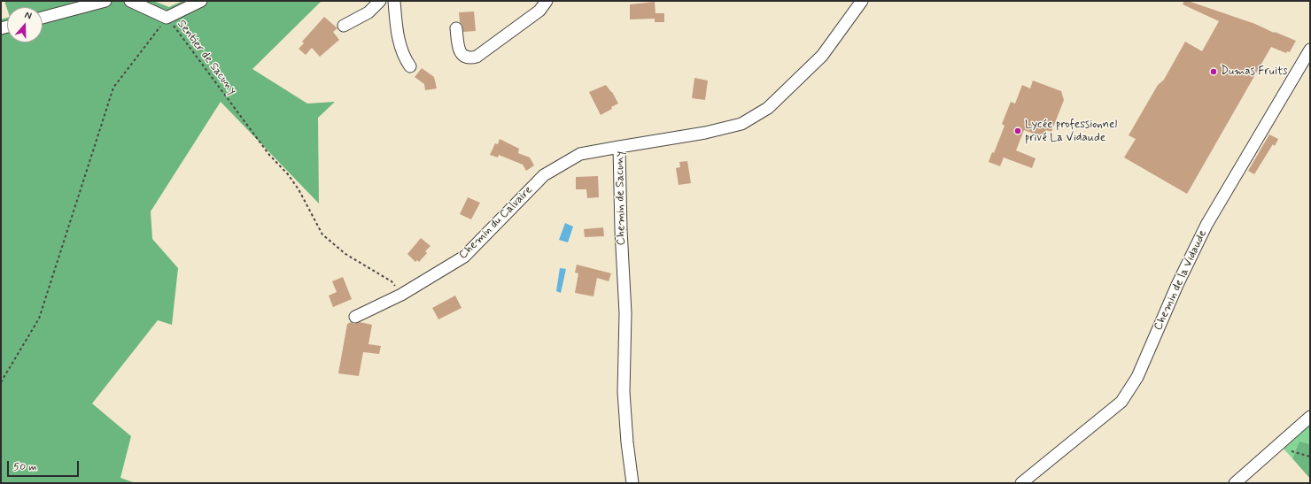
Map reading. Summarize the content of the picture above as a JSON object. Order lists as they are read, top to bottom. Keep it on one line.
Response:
{"streets":{"street":["Chemin de Sacuny","Chemin du Calvaire","Chemin de la Vidaude"],"path":["Sentier de Sacuny"]},"crossings":[["Sentier de Sacuny","Chemin du Calvaire"],["Chemin de Sacuny","Chemin du Calvaire"]],"places":["Dumas Fruits","Lycée professionnel privé La Vidaude"],"scale_bar":"50 m","north":"top"}
